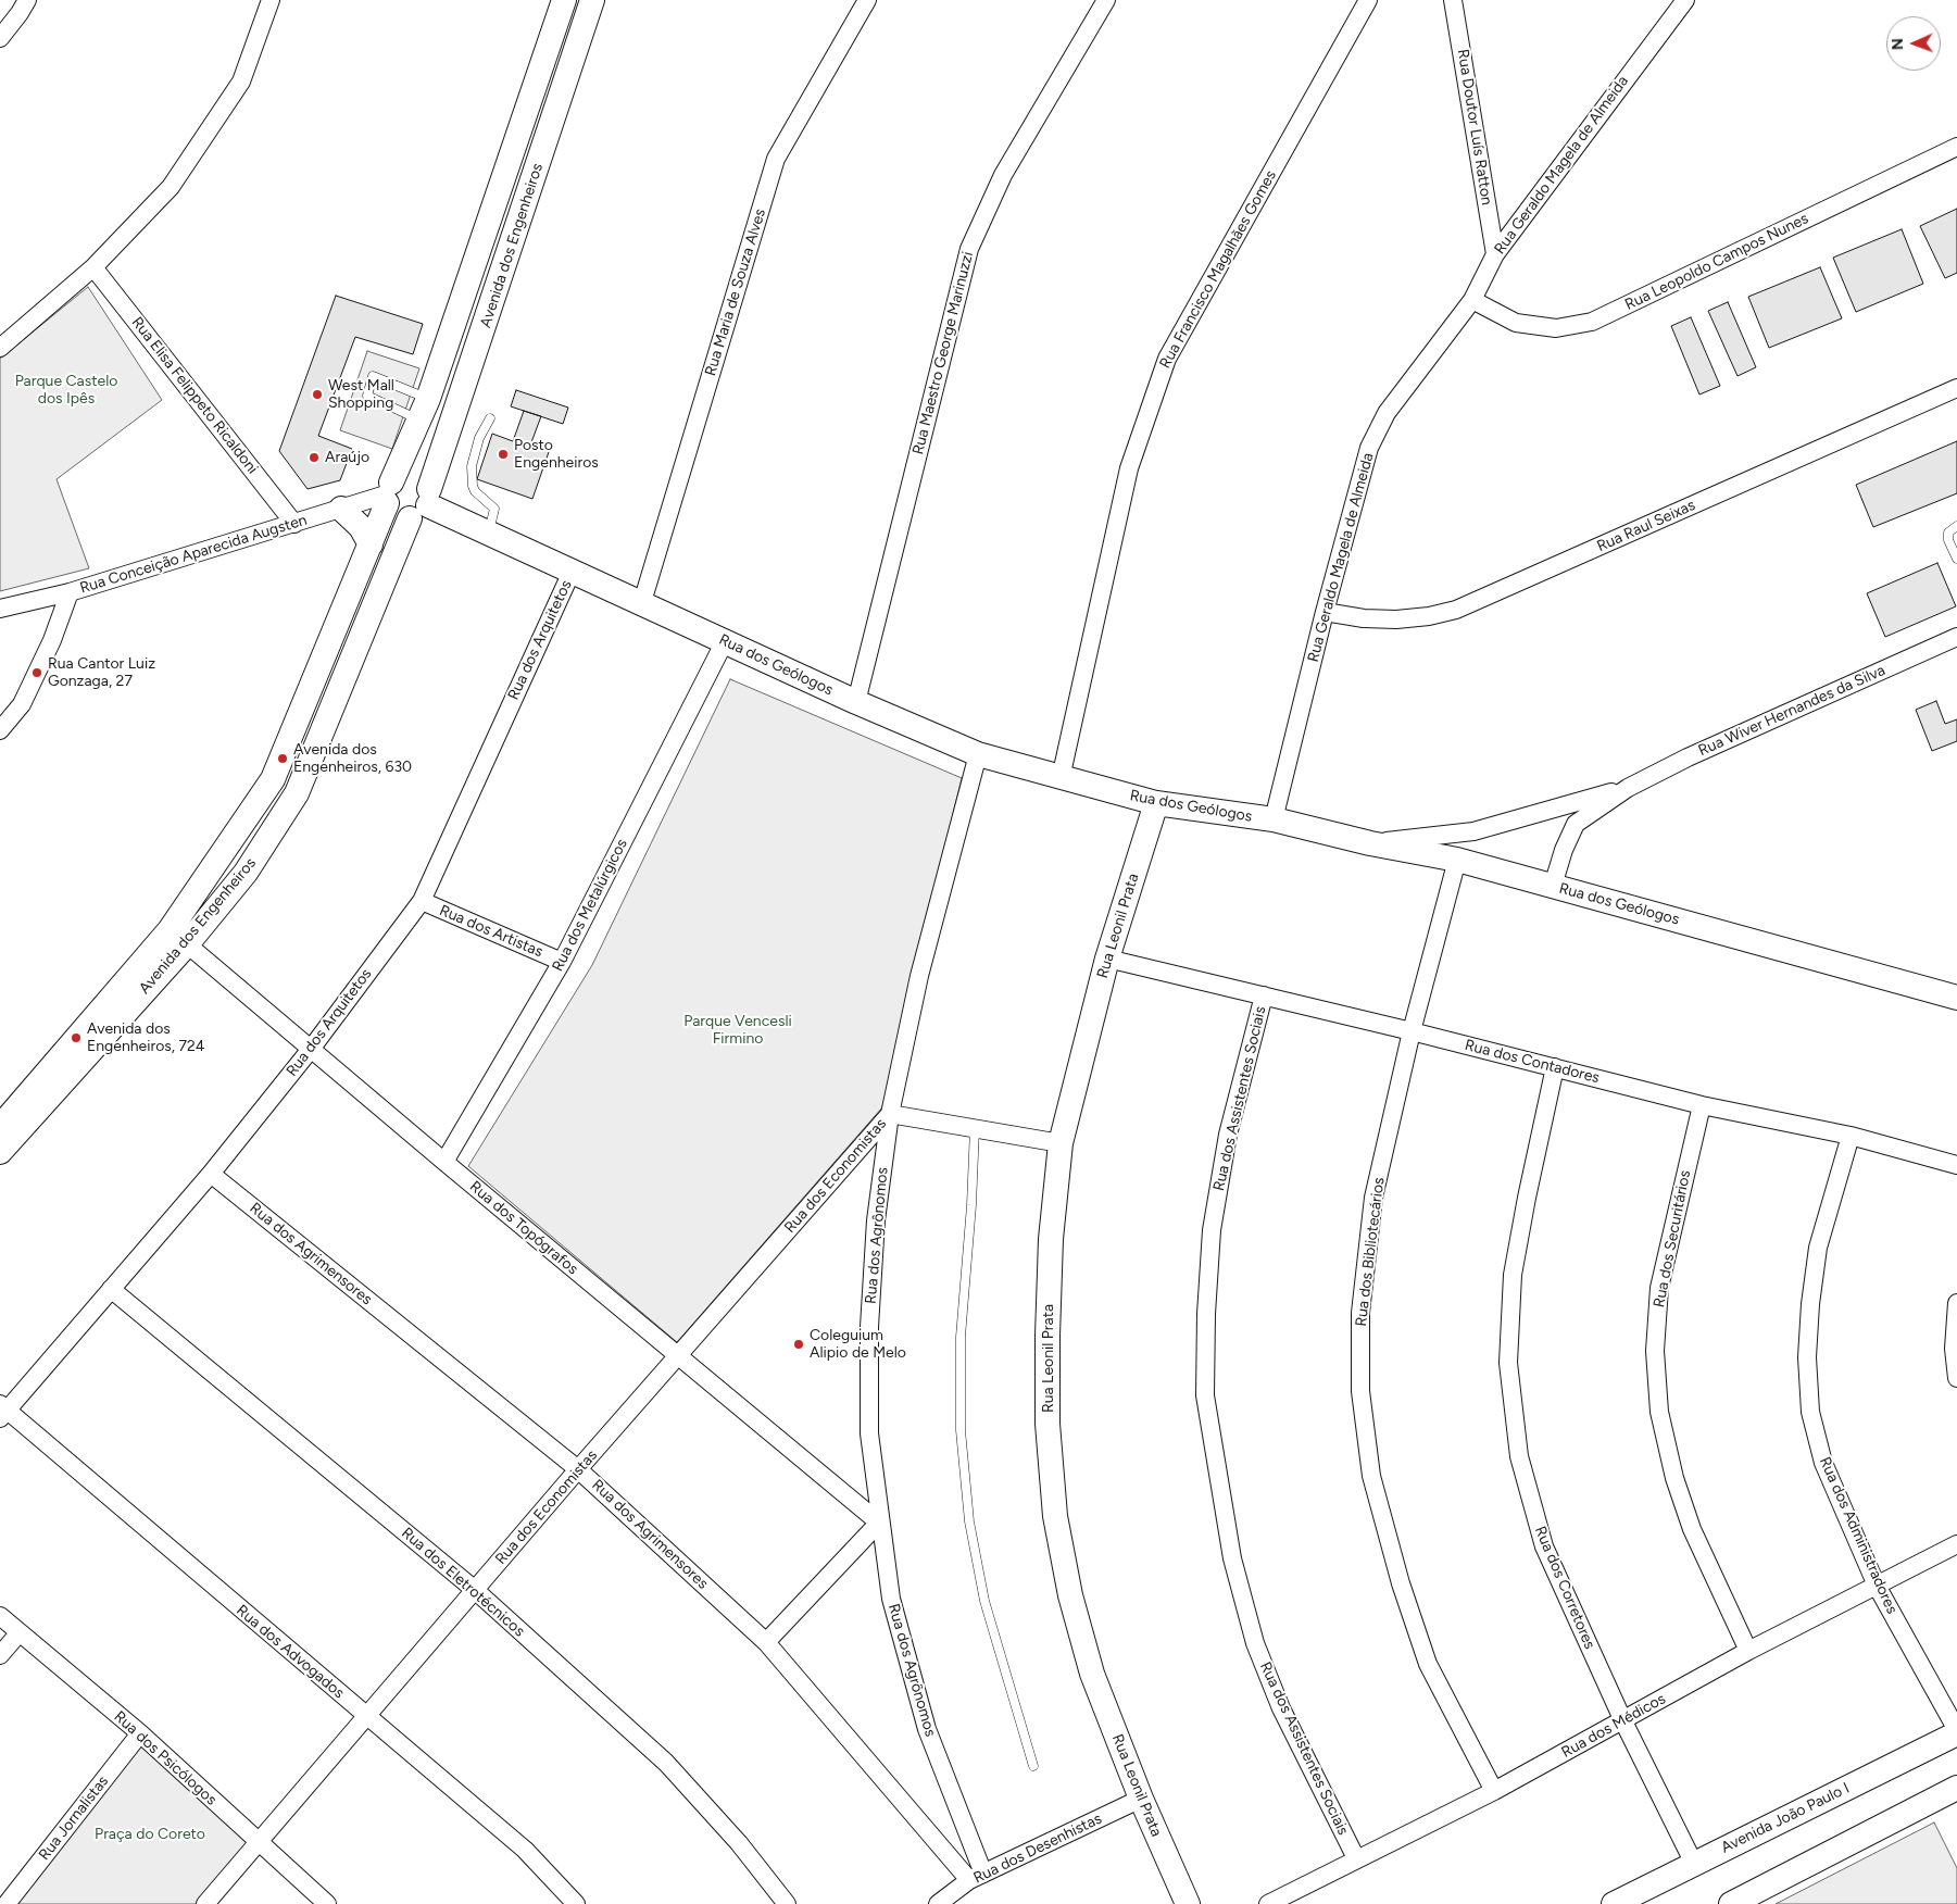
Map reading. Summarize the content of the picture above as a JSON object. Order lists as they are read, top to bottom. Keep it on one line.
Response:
{"streets":{"street":["Rua Doutor Luís Ratton","Rua Geraldo Magela de Almeida","Avenida dos Engenheiros","Rua Leopoldo Campos Nunes","Rua Francisco Magalhães Gomes","Rua Maria de Souza Alves","Rua Maestro George Marinuzzi","Rua Elisa Felippeto Ricaldoni","Rua Raul Seixas","Rua Conceição Aparecida Augsten","Rua dos Arquitetos","Rua dos Geólogos","Rua Wiver Hernandes da Silva","Rua dos Metalúrgicos","Rua Leonil Prata","Rua dos Artistas","Rua dos Contadores","Rua dos Assistentes Sociais","Rua dos Economistas","Rua dos Topógrafos","Rua dos Agrônomos","Rua dos Securitários","Rua dos Bibliotecários","Rua dos Agrimensores","Rua dos Administradores","Rua dos Eletrotécnicos","Rua dos Corretores","Rua dos Advogados","Rua dos Médicos","Rua dos Psicólogos","Rua Jornalistas","Avenida João Paulo I","Rua dos Desenhistas"]},"crossings":[["Rua Doutor Luís Ratton","Rua Geraldo Magela de Almeida"],["Rua Geraldo Magela de Almeida","Rua Leopoldo Campos Nunes"],["Rua Geraldo Magela de Almeida","Rua Raul Seixas"],["Rua Geraldo Magela de Almeida","Rua dos Geólogos"],["Avenida dos Engenheiros","Rua Conceição Aparecida Augsten"],["Avenida dos Engenheiros","Rua dos Geólogos"],["Avenida dos Engenheiros","Rua dos Topógrafos"],["Rua Francisco Magalhães Gomes","Rua dos Geólogos"],["Rua Maria de Souza Alves","Rua dos Geólogos"],["Rua Maestro George Marinuzzi","Rua dos Geólogos"],["Rua Elisa Felippeto Ricaldoni","Rua Conceição Aparecida Augsten"],["Rua dos Arquitetos","Rua dos Geólogos"],["Rua dos Arquitetos","Rua dos Artistas"],["Rua dos Arquitetos","Rua dos Topógrafos"],["Rua dos Arquitetos","Rua dos Agrimensores"],["Rua dos Arquitetos","Rua dos Eletrotécnicos"],["Rua dos Arquitetos","Rua dos Advogados"],["Rua dos Geólogos","Rua Wiver Hernandes da Silva"],["Rua dos Geólogos","Rua dos Metalúrgicos"],["Rua dos Geólogos","Rua Leonil Prata"],["Rua dos Geólogos","Rua dos Agrônomos"],["Rua dos Geólogos","Rua dos Bibliotecários"],["Rua dos Metalúrgicos","Rua dos Artistas"],["Rua dos Metalúrgicos","Rua dos Topógrafos"],["Rua Leonil Prata","Rua dos Contadores"],["Rua Leonil Prata","Rua dos Desenhistas"],["Rua dos Contadores","Rua dos Assistentes Sociais"],["Rua dos Contadores","Rua dos Securitários"],["Rua dos Contadores","Rua dos Bibliotecários"],["Rua dos Contadores","Rua dos Administradores"],["Rua dos Contadores","Rua dos Corretores"],["Rua dos Assistentes Sociais","Rua dos Médicos"],["Rua dos Economistas","Rua dos Topógrafos"],["Rua dos Economistas","Rua dos Agrônomos"],["Rua dos Economistas","Rua dos Agrimensores"],["Rua dos Economistas","Rua dos Eletrotécnicos"],["Rua dos Economistas","Rua dos Advogados"],["Rua dos Economistas","Rua dos Psicólogos"],["Rua dos Topógrafos","Rua dos Agrônomos"],["Rua dos Agrônomos","Rua dos Agrimensores"],["Rua dos Agrônomos","Rua dos Desenhistas"],["Rua dos Securitários","Rua dos Médicos"],["Rua dos Bibliotecários","Rua dos Médicos"],["Rua dos Agrimensores","Rua dos Desenhistas"],["Rua dos Administradores","Rua dos Médicos"],["Rua dos Administradores","Avenida João Paulo I"],["Rua dos Corretores","Rua dos Médicos"],["Rua dos Corretores","Avenida João Paulo I"],["Rua dos Psicólogos","Rua Jornalistas"]],"parks":["Parque Castelo dos Ipês","Parque Vencesli Firmino","Praça do Coreto"],"places":["West Mall Shopping","Posto Engenheiros","Araújo","Rua Cantor Luiz Gonzaga, 27","Avenida dos Engenheiros, 630","Avenida dos Engenheiros, 724","Coleguium Alipio de Melo"],"north":"left"}
